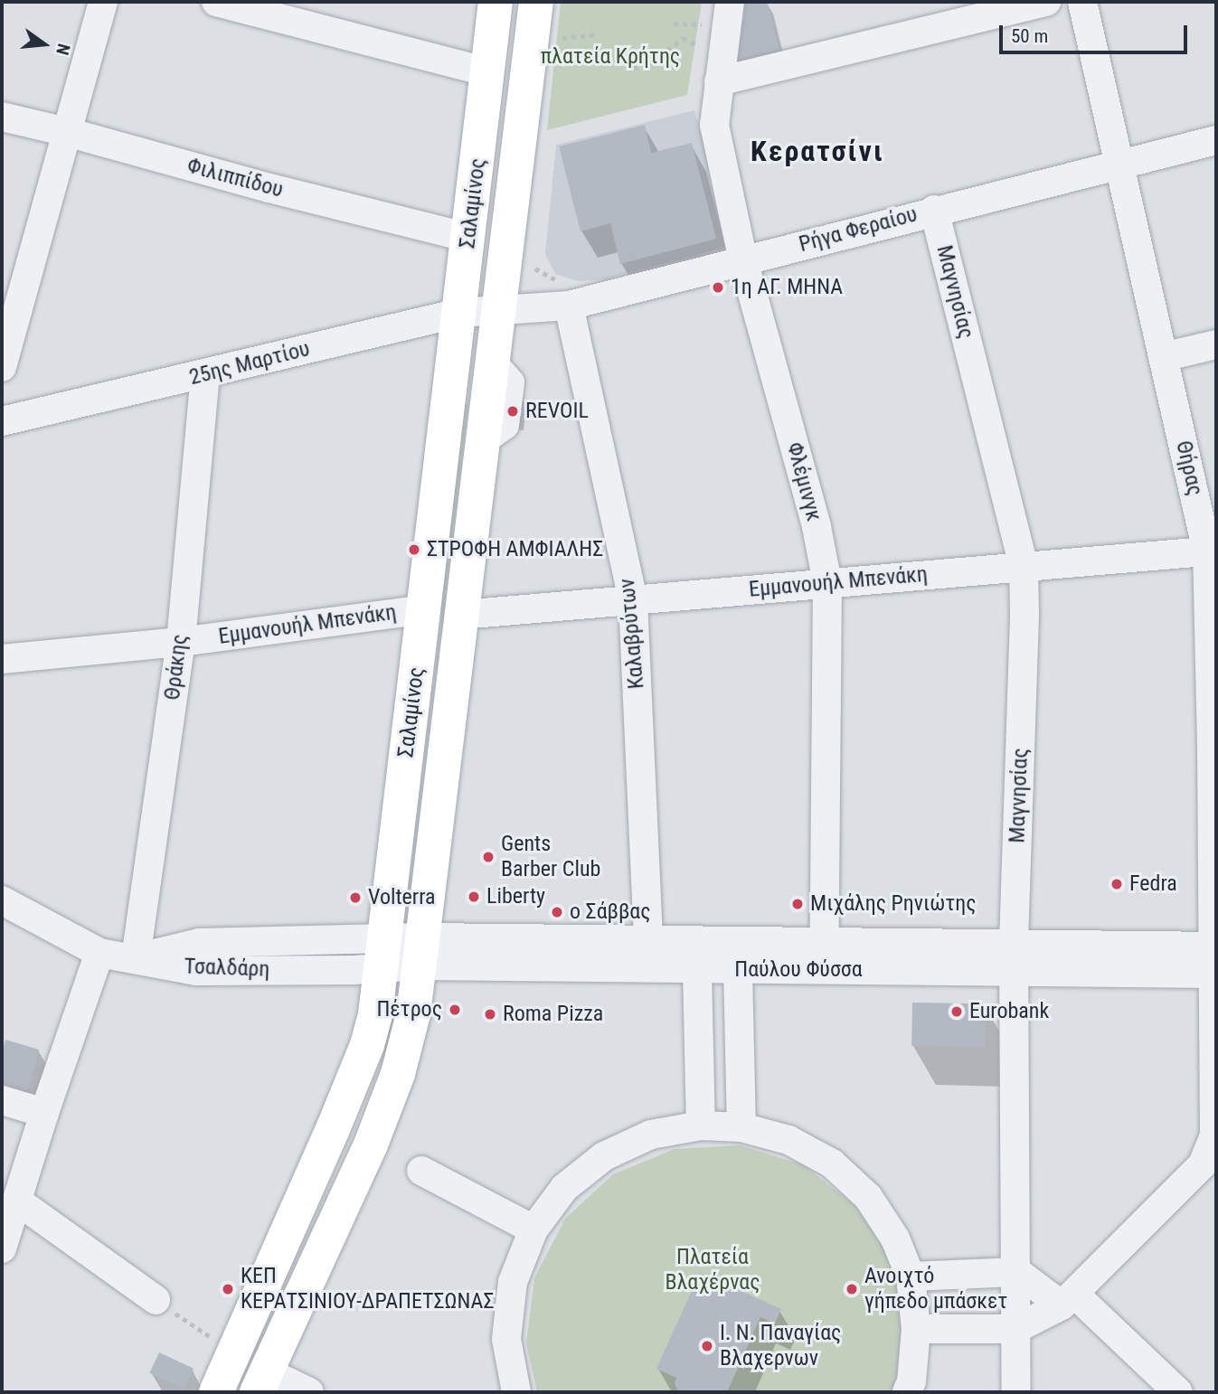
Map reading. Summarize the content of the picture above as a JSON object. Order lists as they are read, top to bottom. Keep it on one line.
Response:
{"streets":{"main road":["Σαλαμίνος"],"street":["Φιλιππίδου","Ρήγα Φεραίου","Μαγνησίας","25ης Μαρτίου","Θήρας","Φλέμινγκ","Εμμανουήλ Μπενάκη","Καλαβρύτων","Θράκης","Τσαλδάρη","Παύλου Φύσσα"]},"crossings":[["Φιλιππίδου","Σαλαμίνος"],["Σαλαμίνος","Ρήγα Φεραίου"],["Σαλαμίνος","25ης Μαρτίου"],["Σαλαμίνος","Εμμανουήλ Μπενάκη"],["Σαλαμίνος","Τσαλδάρη"],["Σαλαμίνος","Παύλου Φύσσα"],["Ρήγα Φεραίου","Μαγνησίας"],["Ρήγα Φεραίου","25ης Μαρτίου"],["Ρήγα Φεραίου","Θήρας"],["Ρήγα Φεραίου","Φλέμινγκ"],["Ρήγα Φεραίου","Καλαβρύτων"],["Μαγνησίας","Εμμανουήλ Μπενάκη"],["Μαγνησίας","Παύλου Φύσσα"],["25ης Μαρτίου","Θράκης"],["Θήρας","Εμμανουήλ Μπενάκη"],["Θήρας","Παύλου Φύσσα"],["Φλέμινγκ","Εμμανουήλ Μπενάκη"],["Φλέμινγκ","Παύλου Φύσσα"],["Εμμανουήλ Μπενάκη","Καλαβρύτων"],["Εμμανουήλ Μπενάκη","Θράκης"],["Καλαβρύτων","Παύλου Φύσσα"],["Θράκης","Τσαλδάρη"],["Τσαλδάρη","Παύλου Φύσσα"]],"districts":["Κερατσίνι"],"parks":["πλατεία Κρήτης","Πλατεία Βλαχέρνας"],"places":["1η ΑΓ. ΜΗΝΑ","REVOIL","ΣΤΡΟΦΗ ΑΜΦΙΑΛΗΣ","Gents Barber Club","Fedra","Liberty","Volterra","Μιχάλης Ρηνιώτης","ο Σάββας","Πέτρος","Eurobank","Roma Pizza","ΚΕΠ ΚΕΡΑΤΣΙΝΙΟΥ-ΔΡΑΠΕΤΣΩΝΑΣ","Ανοιχτό γήπεδο μπάσκετ","Ι. Ν. Παναγίας Βλαχερνων"],"scale_bar":"50 m","north":"right"}
